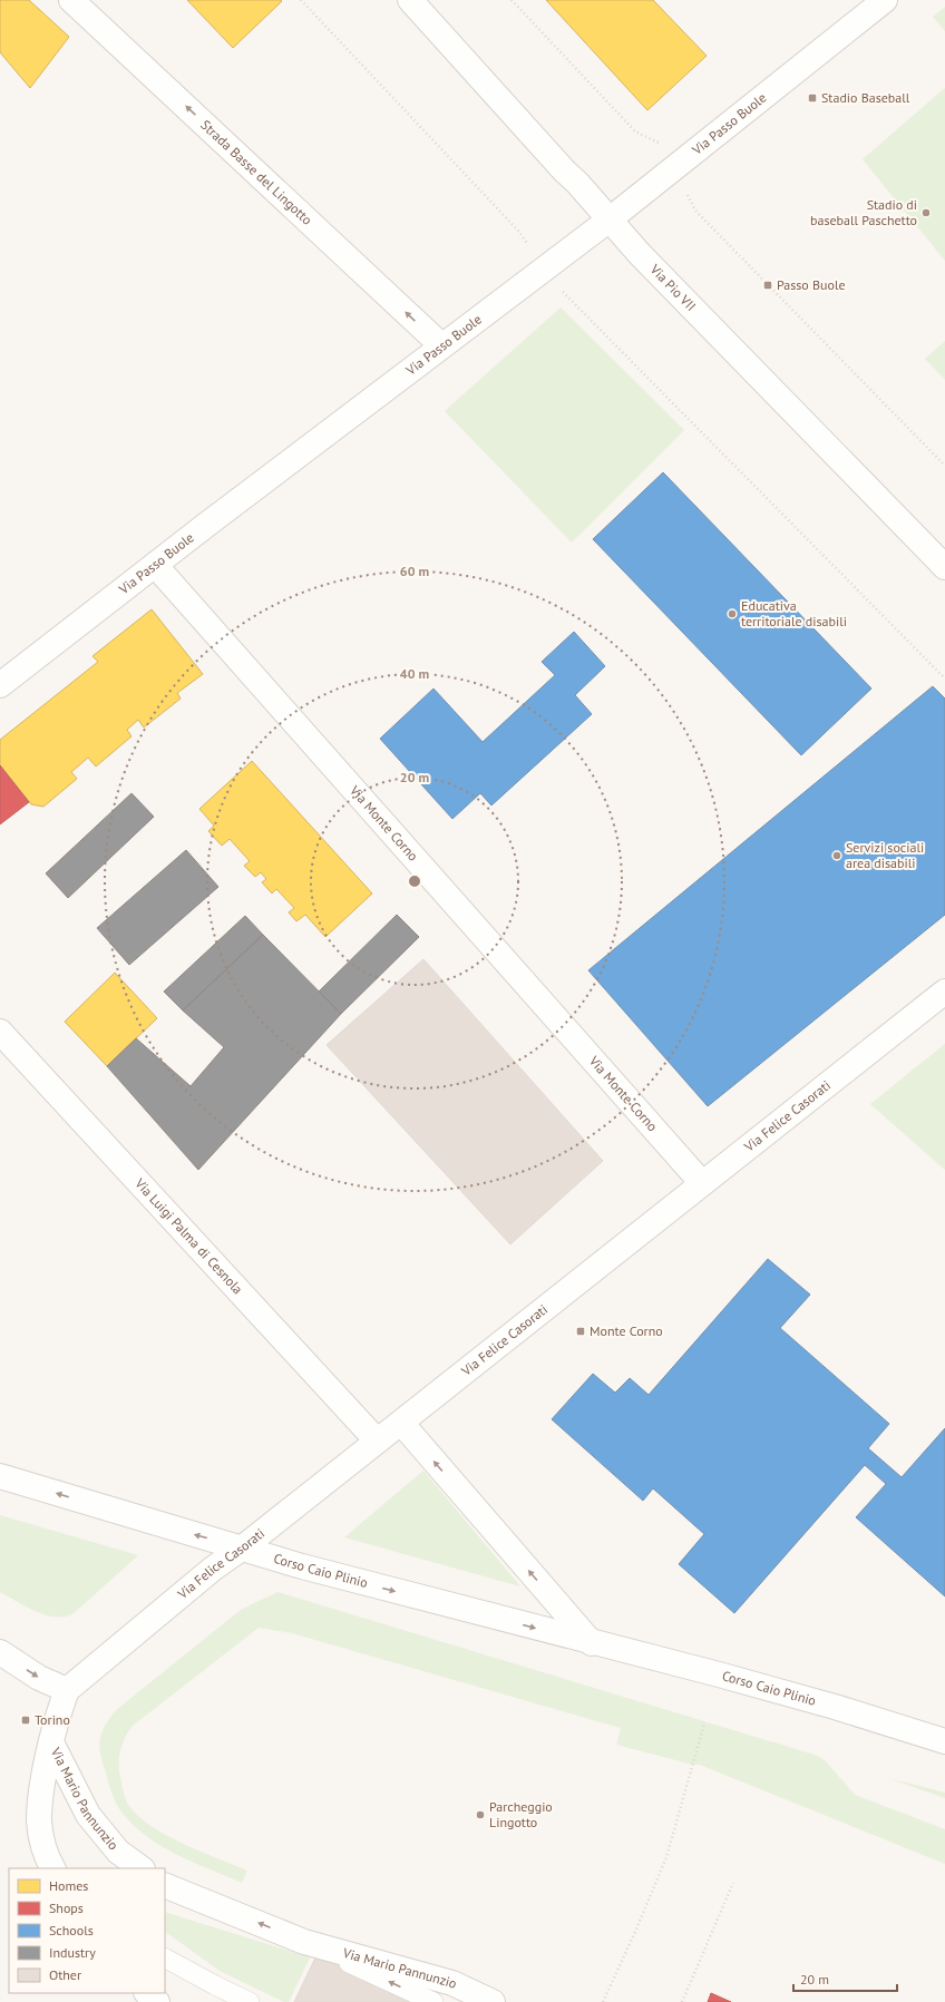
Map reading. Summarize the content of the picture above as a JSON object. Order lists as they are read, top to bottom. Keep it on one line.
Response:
{"streets":{"street":["Via Passo Buole","Strada Basse del Lingotto","Via Pio VII","Via Monte Corno","Via Felice Casorati","Via Luigi Palma di Cesnola","Corso Caio Plinio","Via Mario Pannunzio"]},"crossings":[["Via Passo Buole","Strada Basse del Lingotto"],["Via Passo Buole","Via Pio VII"],["Via Passo Buole","Via Monte Corno"],["Via Monte Corno","Via Felice Casorati"],["Via Felice Casorati","Via Luigi Palma di Cesnola"],["Via Felice Casorati","Corso Caio Plinio"],["Via Felice Casorati","Via Mario Pannunzio"]],"one_way":["Strada Basse del Lingotto"],"places":{"transit":["Stadio Baseball","Passo Buole","Monte Corno","Torino"],"other":["Stadio di baseball Paschetto","Educativa territoriale disabili","Servizi sociali area disabili","Parcheggio Lingotto"]},"legend":["Homes","Shops","Schools","Industry","Other"],"scale_bar":"20 m","rings":["60 m","40 m","20 m"]}
